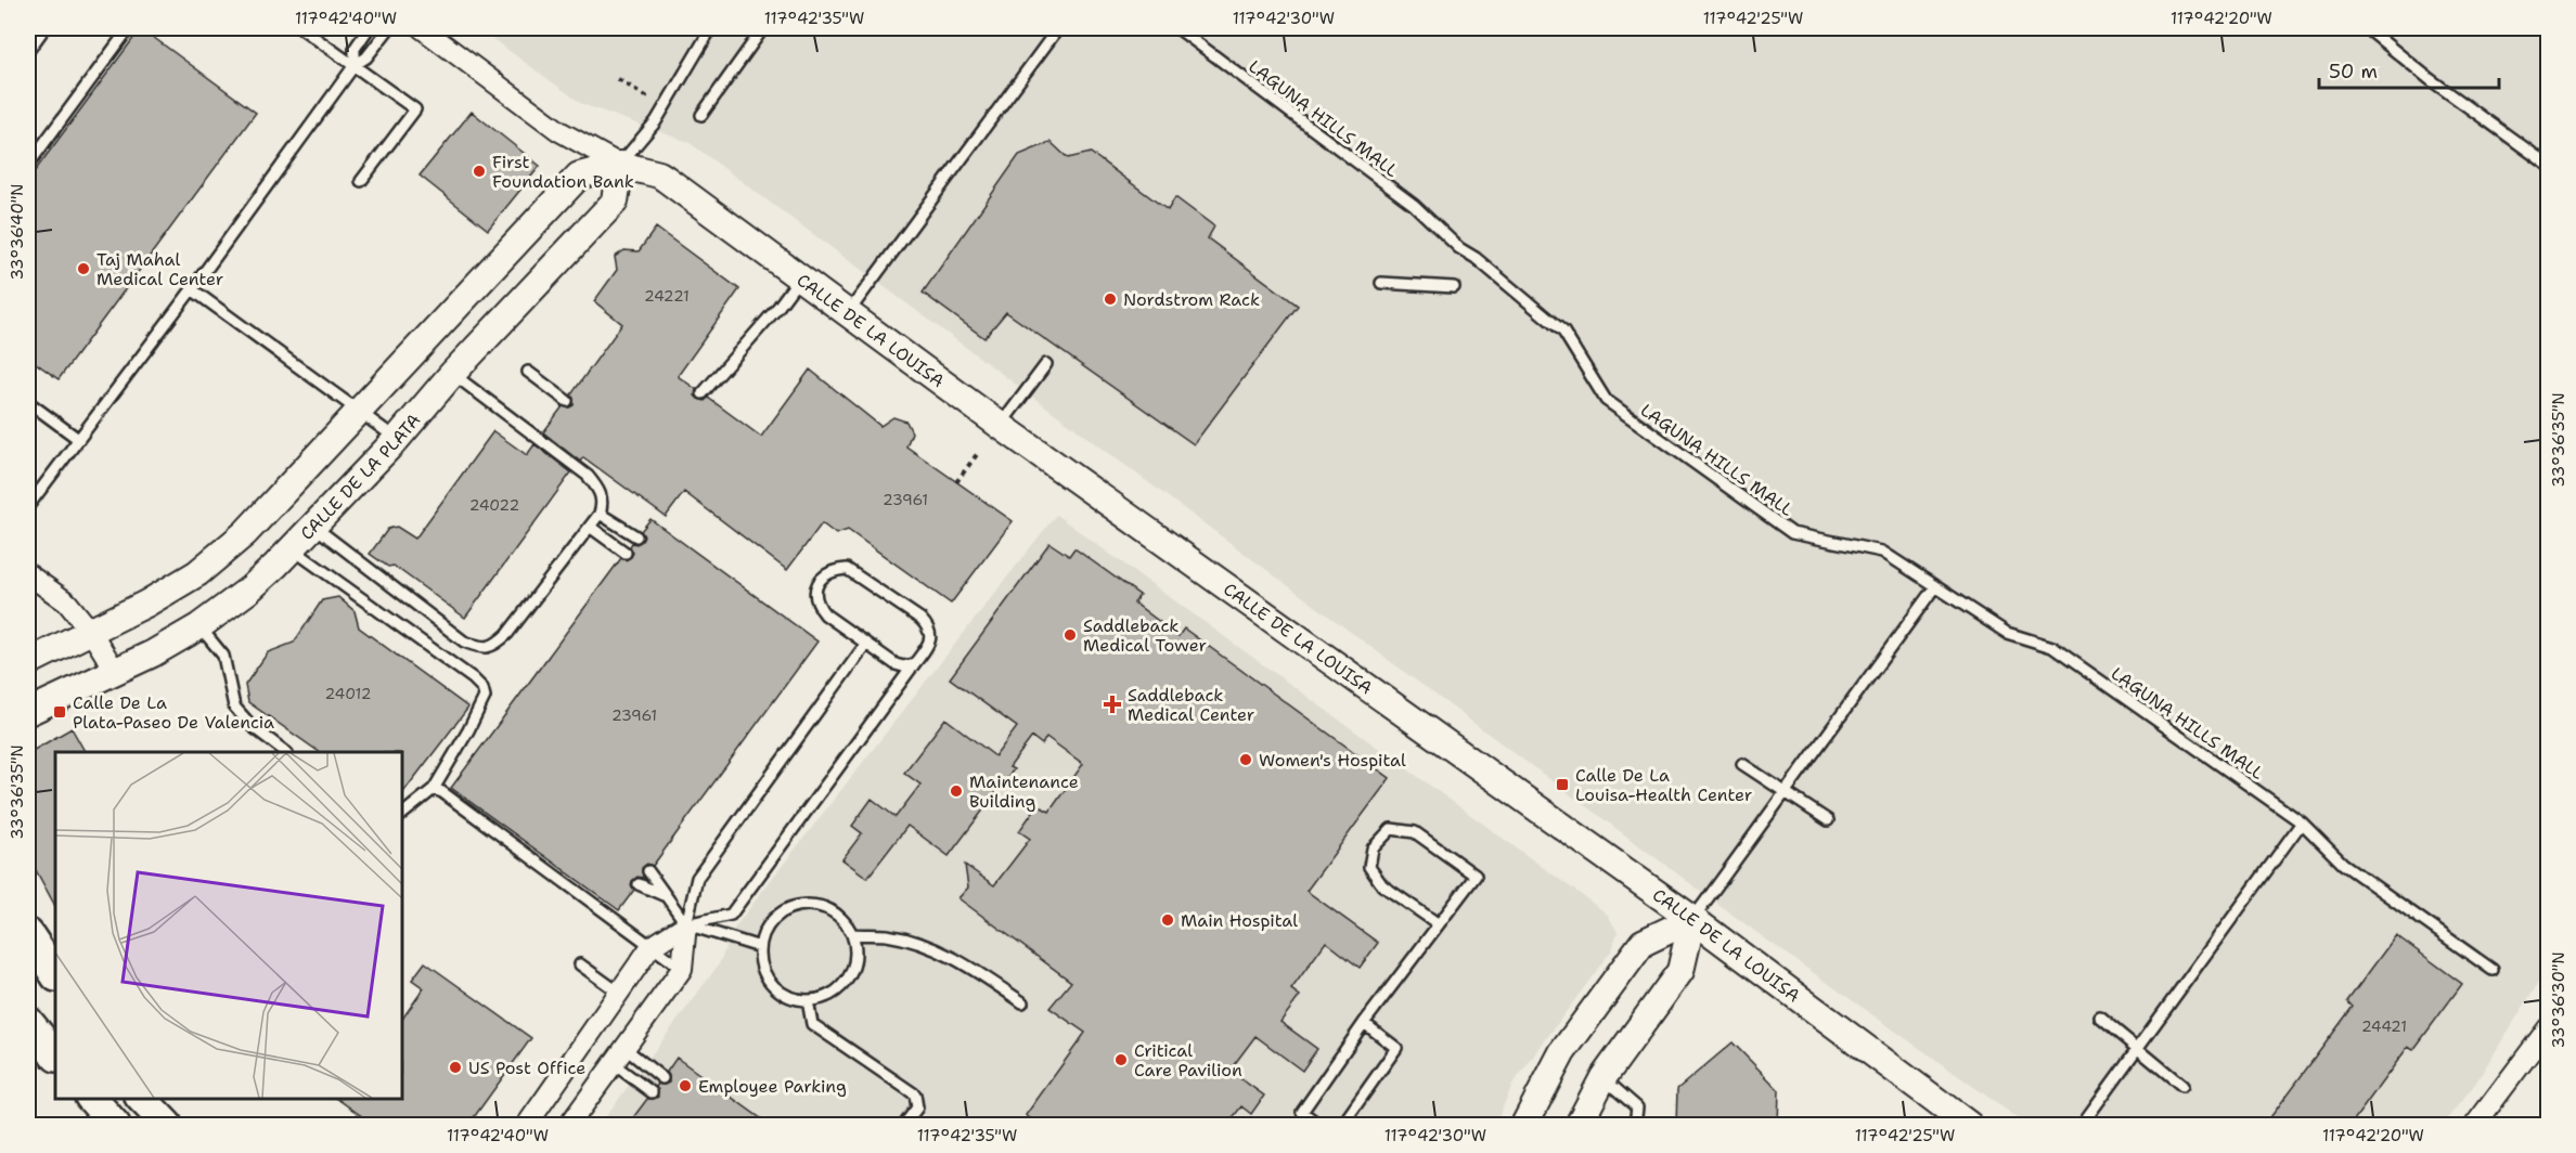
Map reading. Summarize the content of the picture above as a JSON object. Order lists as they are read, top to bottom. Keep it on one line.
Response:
{"streets":{"street":["CALLE DE LA LOUISA","CALLE DE LA PLATA"],"lane":["LAGUNA HILLS MALL"]},"crossings":[["CALLE DE LA LOUISA","CALLE DE LA PLATA"]],"places":{"other":["First Foundation Bank","Taj Mahal Medical Center","Nordstrom Rack","Saddleback Medical Tower","Women's Hospital","Maintenance Building","Main Hospital","Critical Care Pavilion","US Post Office","Employee Parking"],"health":["Saddleback Medical Center"],"transit":["Calle De La Plata-Paseo De Valencia","Calle De La Louisa-Health Center"]},"house_numbers":["24221","23961","24022","24012","23961","24421"],"scale_bar":"50 m","coordinates":["117°42'40\"W","117°42'35\"W","117°42'30\"W","117°42'25\"W","117°42'20\"W","33°36'40\"N","33°36'35\"N","33°36'30\"N"]}
